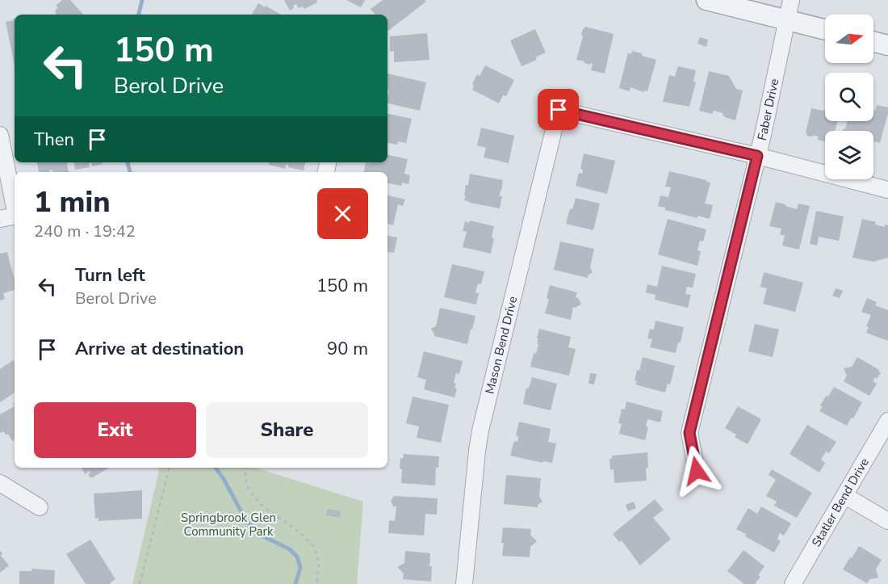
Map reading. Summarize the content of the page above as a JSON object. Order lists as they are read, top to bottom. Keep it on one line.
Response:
{"streets":{"street":["Faber Drive","Mason Bend Drive","Statler Bend Drive"]},"crossings":[["Faber Drive","Mason Bend Drive"]],"parks":["Springbrook Glen Community Park"],"north":"right","page":{"turn":["150 m","Berol Drive"],"then":"Then","heading":["1 min","240 m · 19:42"],"list":[{"name":"Turn left","note":"Berol Drive","value":"150 m"},{"name":"Arrive at destination","value":"90 m"}],"buttons":["Exit","Share"]}}
